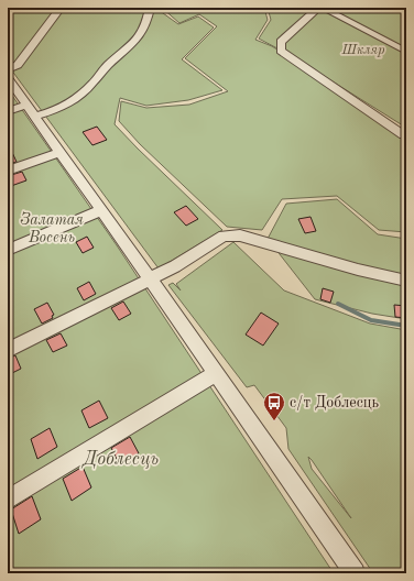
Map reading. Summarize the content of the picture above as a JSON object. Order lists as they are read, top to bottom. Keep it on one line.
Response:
{"parks":["Шкляр","Залатая Восень","Доблесць"],"places":{"bus stop":["с/т Доблесць"]}}
